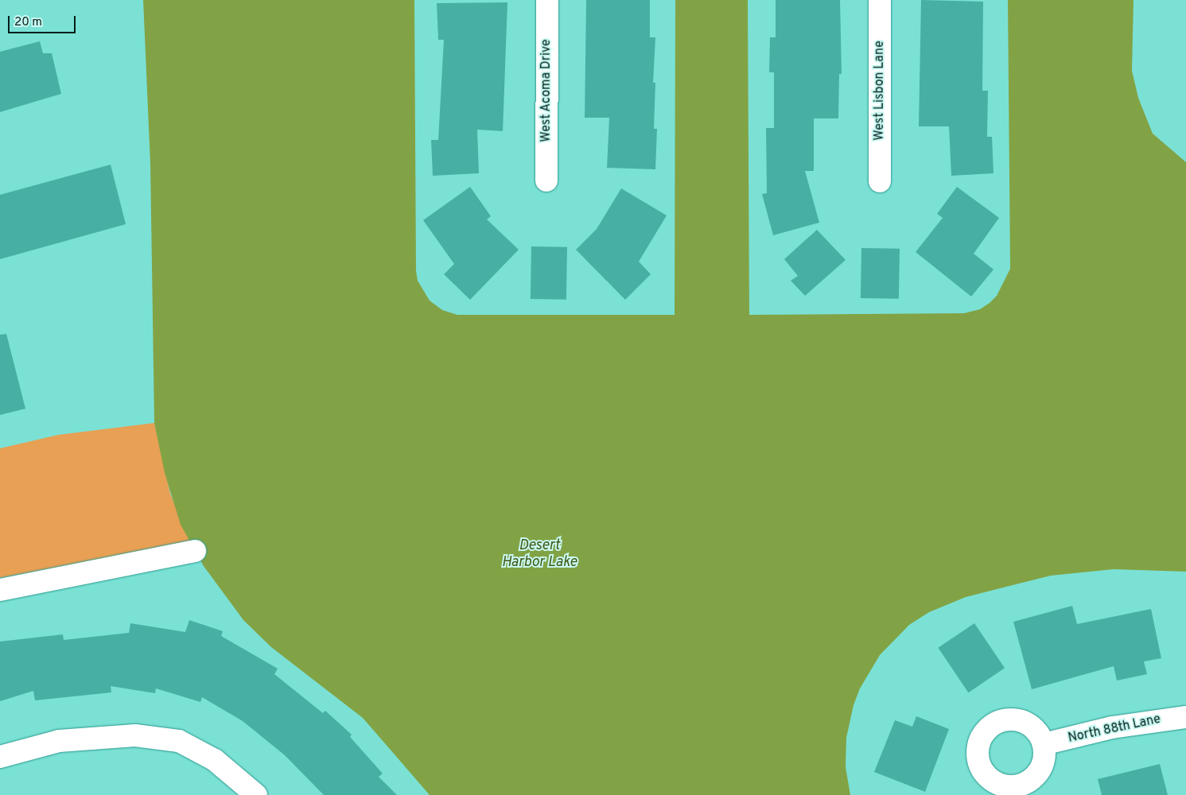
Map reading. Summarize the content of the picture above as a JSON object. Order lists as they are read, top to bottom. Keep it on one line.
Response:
{"streets":{"street":["West Acoma Drive","West Lisbon Lane","North 88th Lane"]},"water":["Desert Harbor Lake"],"scale_bar":"20 m"}
